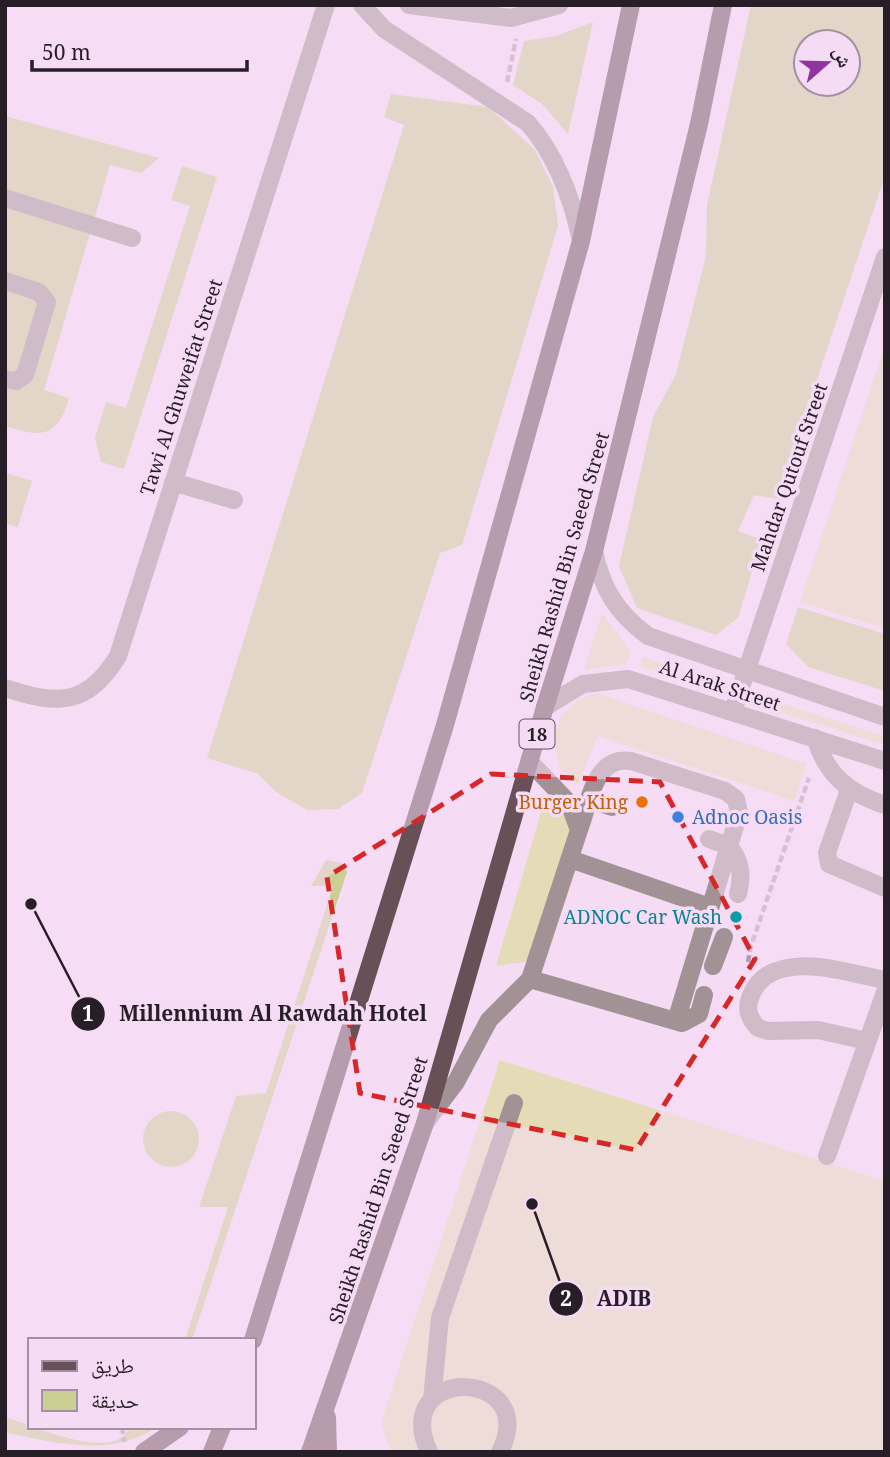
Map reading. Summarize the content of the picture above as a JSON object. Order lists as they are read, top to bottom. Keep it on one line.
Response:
{"streets":{"main road":["Sheikh Rashid Bin Saeed Street","18"],"street":["Tawi Al Ghuweifat Street","Mahdar Qutouf Street","Al Arak Street"]},"crossings":[["Mahdar Qutouf Street","Al Arak Street"],["Sheikh Rashid Bin Saeed Street","Al Arak Street"]],"places":["Burger King","Adnoc Oasis","Millennium Al Rawdah Hotel","ADNOC Car Wash","ADIB"],"legend":["طريق","حديقة"],"scale_bar":"50 m","north":"right"}
